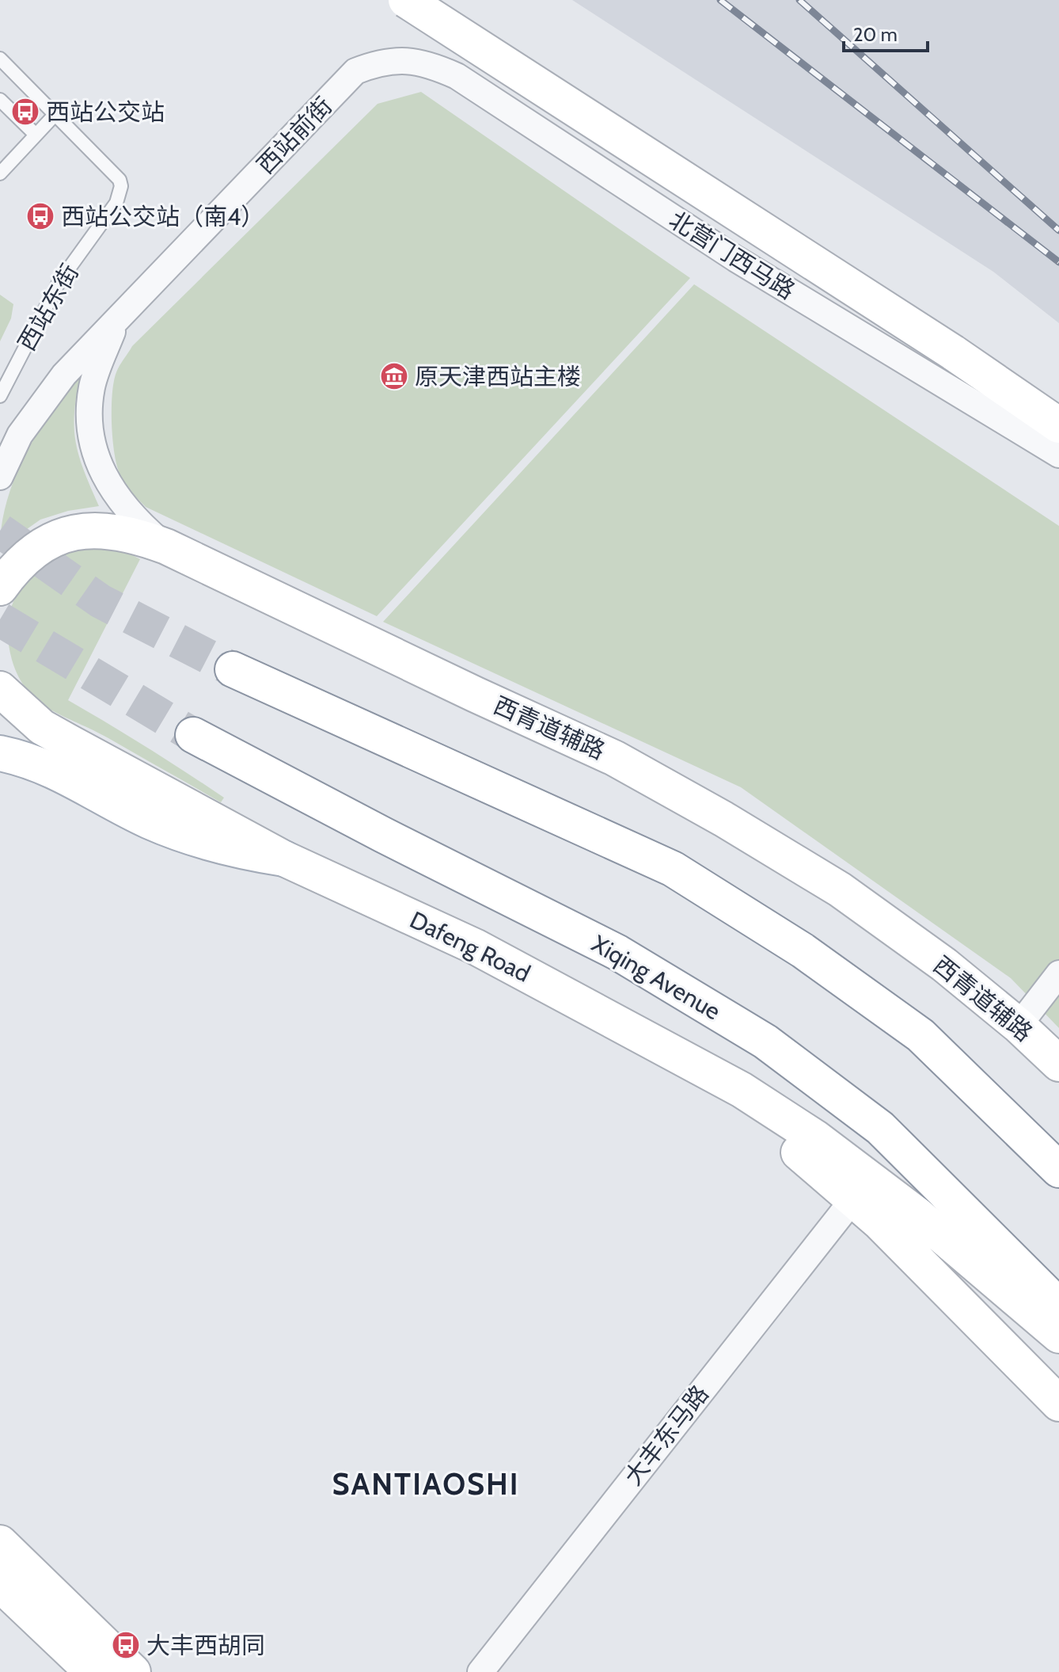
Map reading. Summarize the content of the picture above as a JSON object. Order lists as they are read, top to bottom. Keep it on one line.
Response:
{"streets":{"main road":["西青道辅路","Dafeng Road","Xiqing Avenue"],"street":["西站前街","北营门西马路","大丰东马路"],"lane":["西站东街"]},"crossings":[["西站前街","北营门西马路"]],"districts":["SANTIAOSHI"],"places":{"bus stop":["西站公交站","西站公交站（南4）","大丰西胡同"],"museum":["原天津西站主楼"]},"scale_bar":"20 m"}
